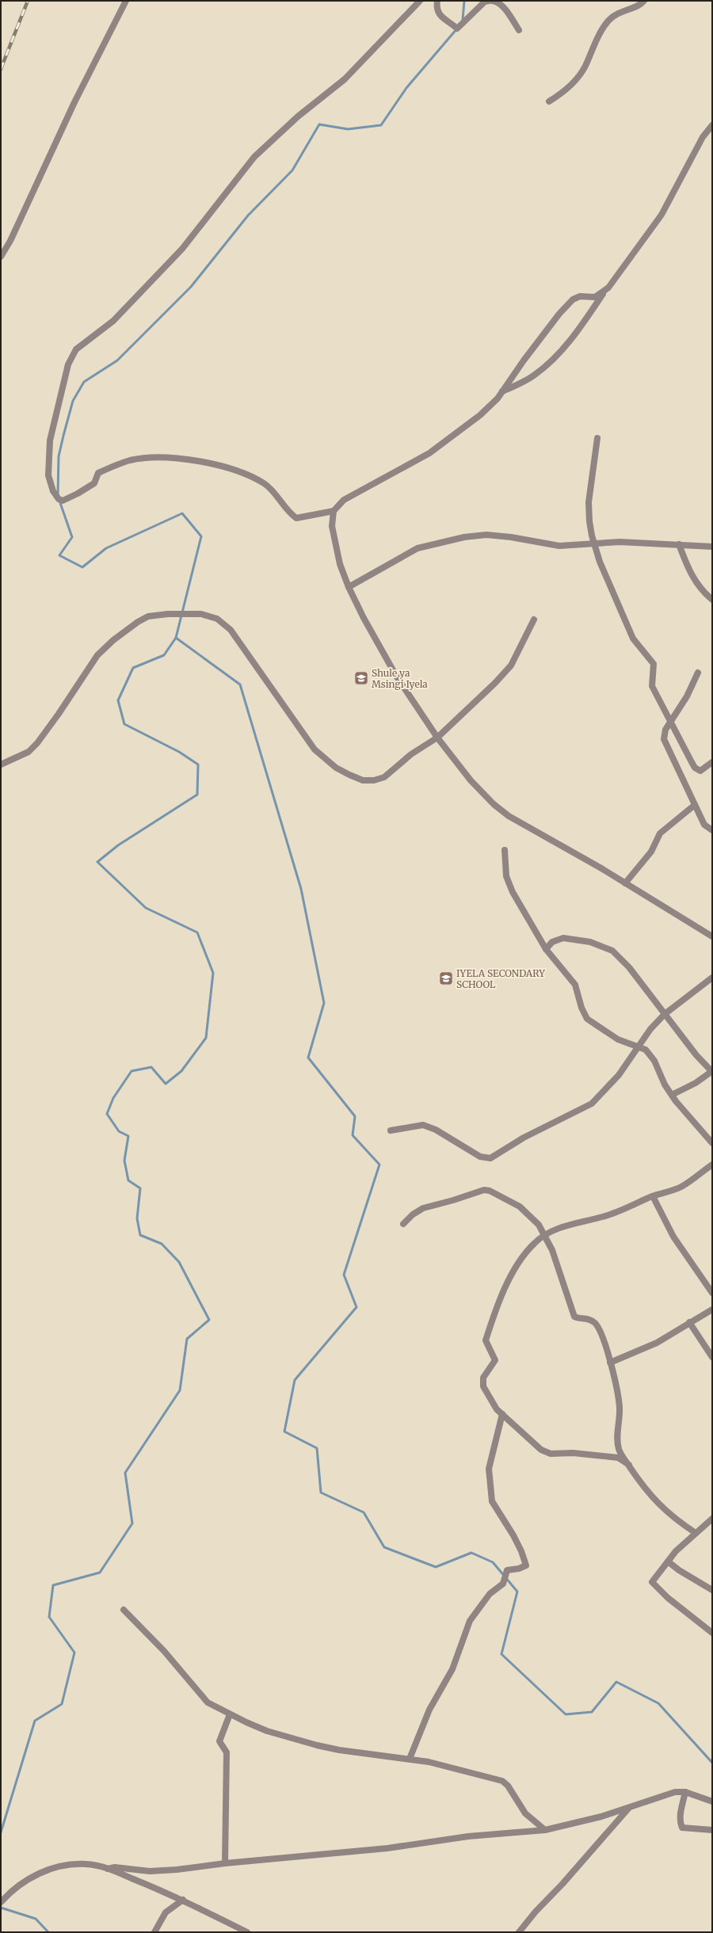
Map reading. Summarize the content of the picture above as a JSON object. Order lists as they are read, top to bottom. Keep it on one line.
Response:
{"places":{"school or university":["Shule ya Msingi Iyela","IYELA SECONDARY SCHOOL"]}}
